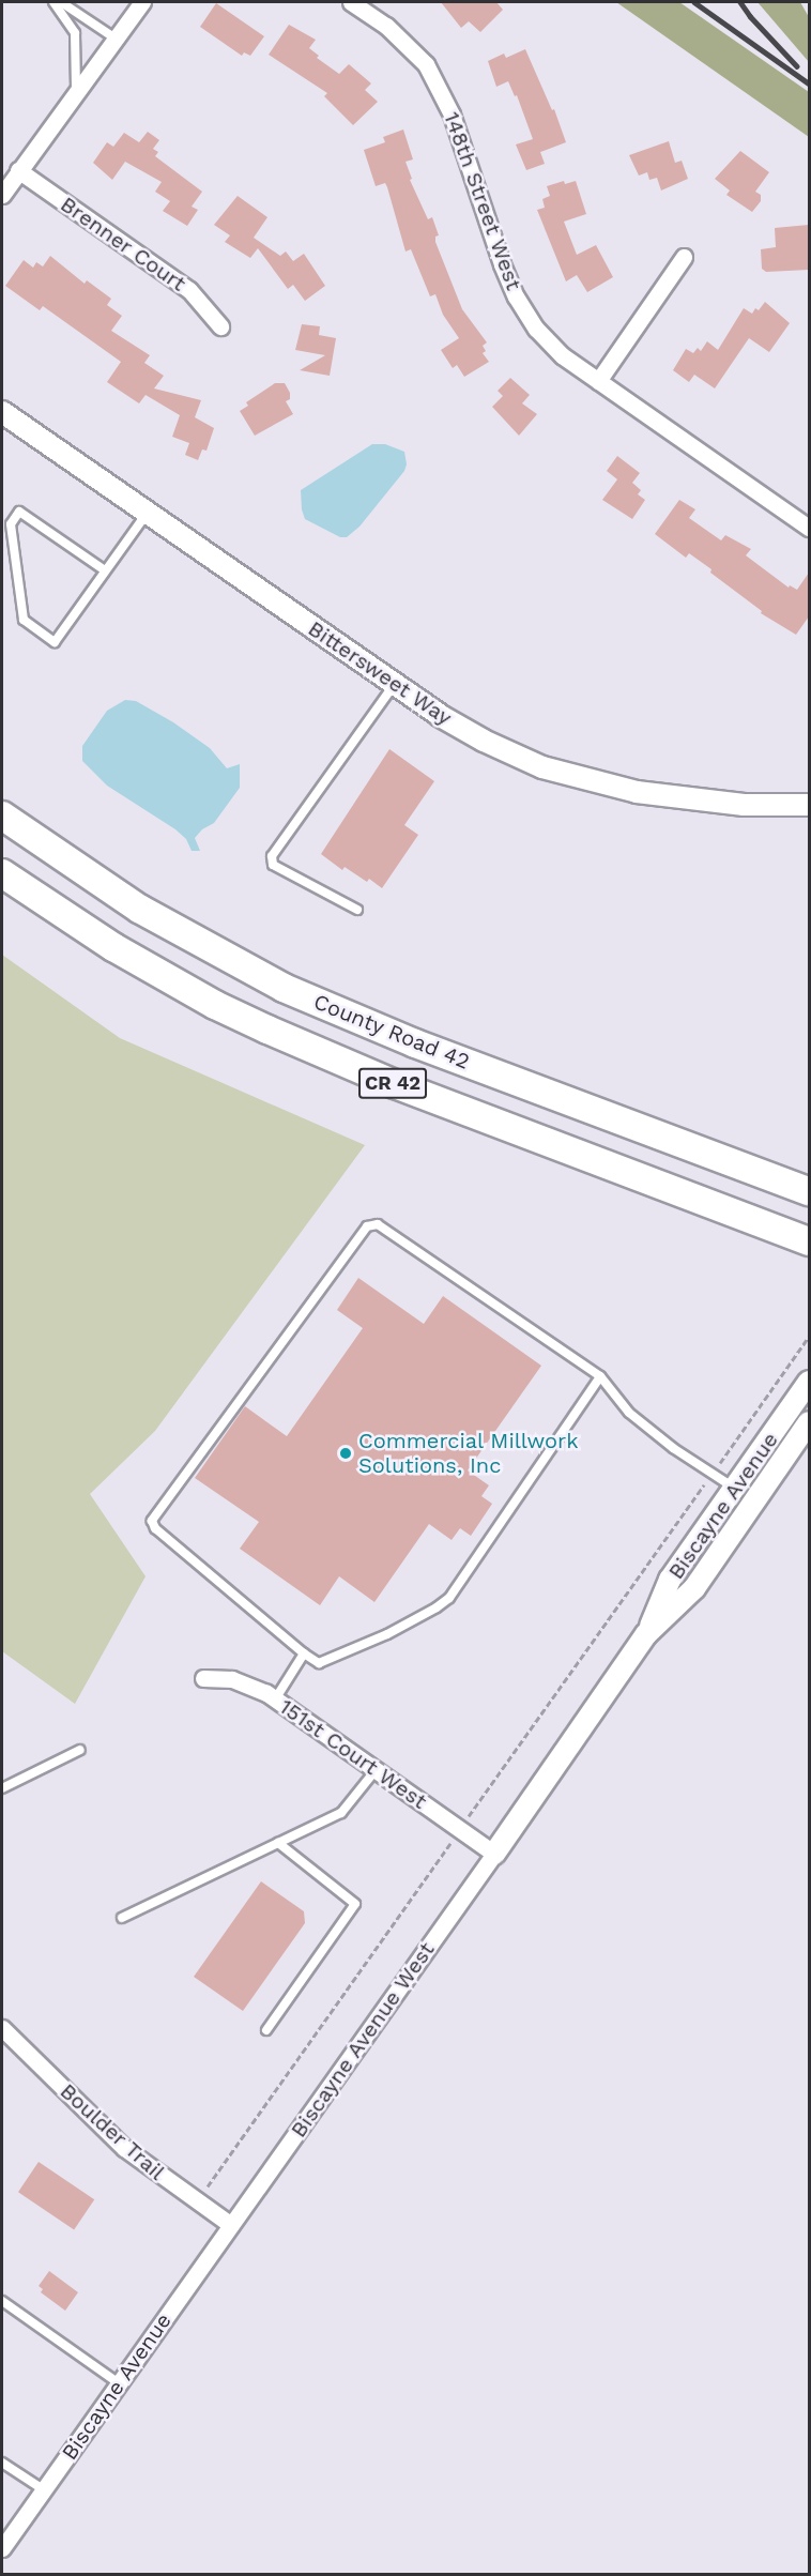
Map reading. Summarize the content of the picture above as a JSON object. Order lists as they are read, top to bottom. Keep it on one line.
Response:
{"streets":{"highway":["County Road 42","CR 42"],"street":["148th Street West","Brenner Court","Bittersweet Way","Biscayne Avenue","151st Court West","Biscayne Avenue West","Boulder Trail"]},"crossings":[["Biscayne Avenue","151st Court West"],["Biscayne Avenue","Biscayne Avenue West"],["Biscayne Avenue","Boulder Trail"],["151st Court West","Biscayne Avenue West"],["Biscayne Avenue West","Boulder Trail"]],"places":["Commercial Millwork Solutions, Inc"]}
